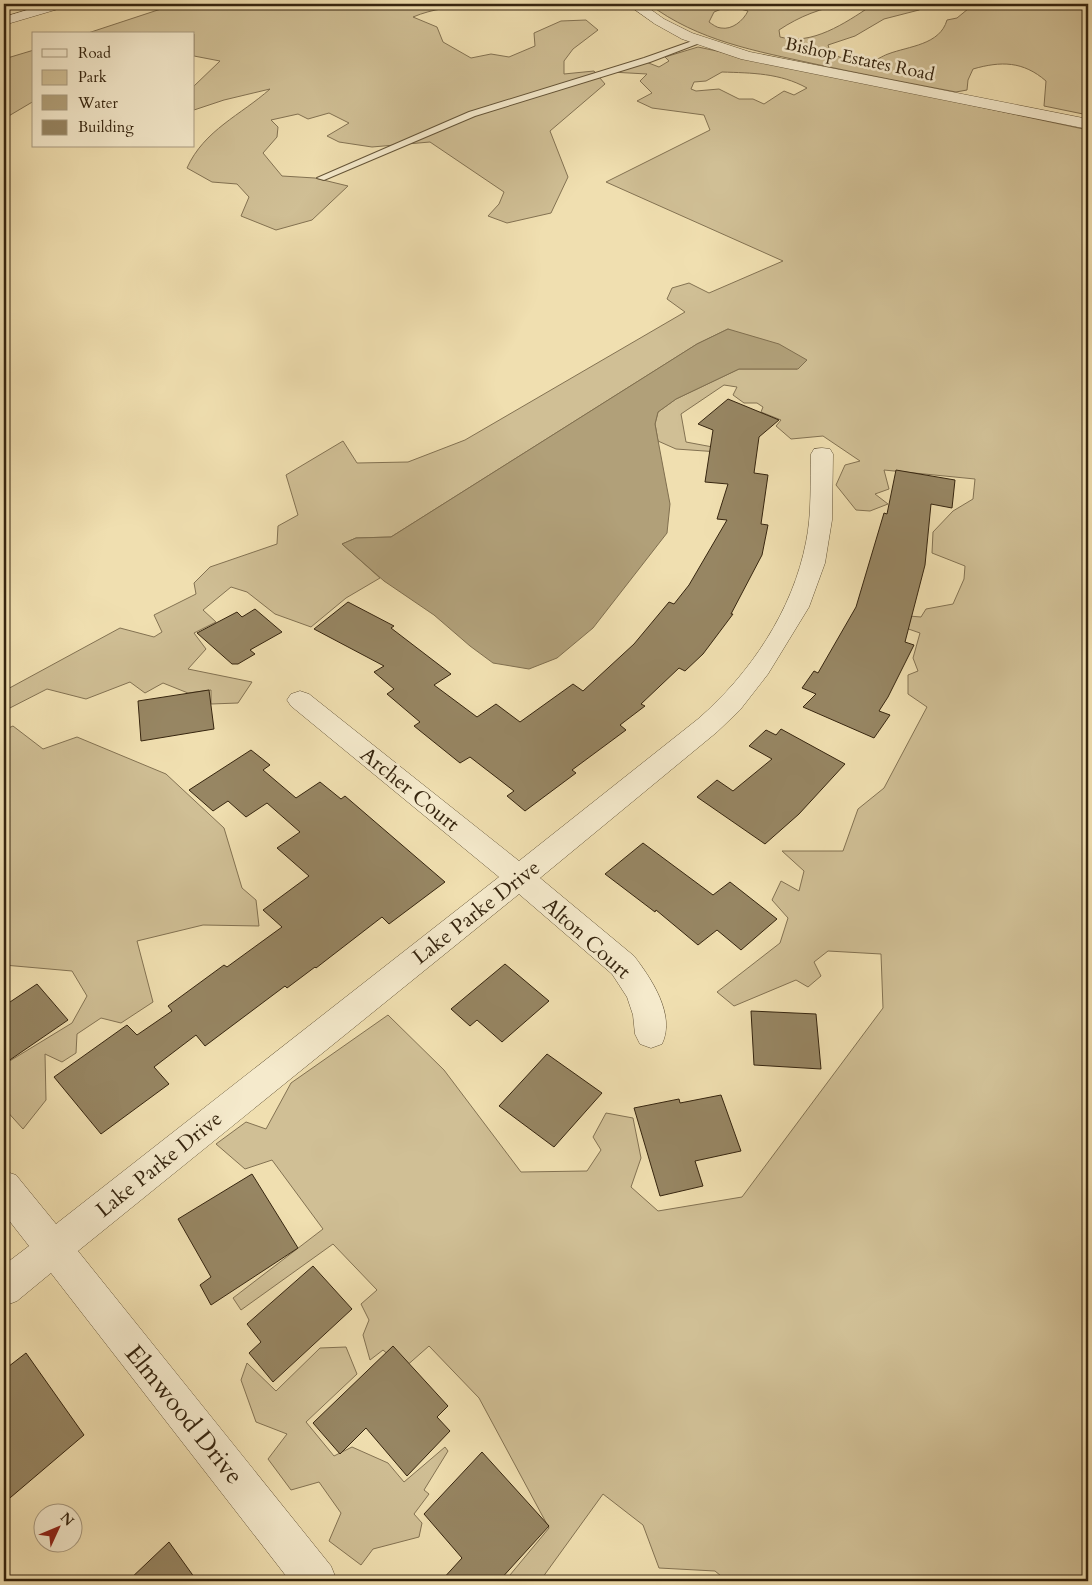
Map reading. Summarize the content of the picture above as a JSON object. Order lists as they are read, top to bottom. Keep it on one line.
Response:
{"streets":{"street":["Bishop Estates Road","Archer Court","Lake Parke Drive","Alton Court","Elmwood Drive"]},"crossings":[["Archer Court","Lake Parke Drive"],["Archer Court","Alton Court"],["Lake Parke Drive","Alton Court"],["Lake Parke Drive","Elmwood Drive"]],"legend":["Road","Park","Water","Building"],"north":"top right"}
